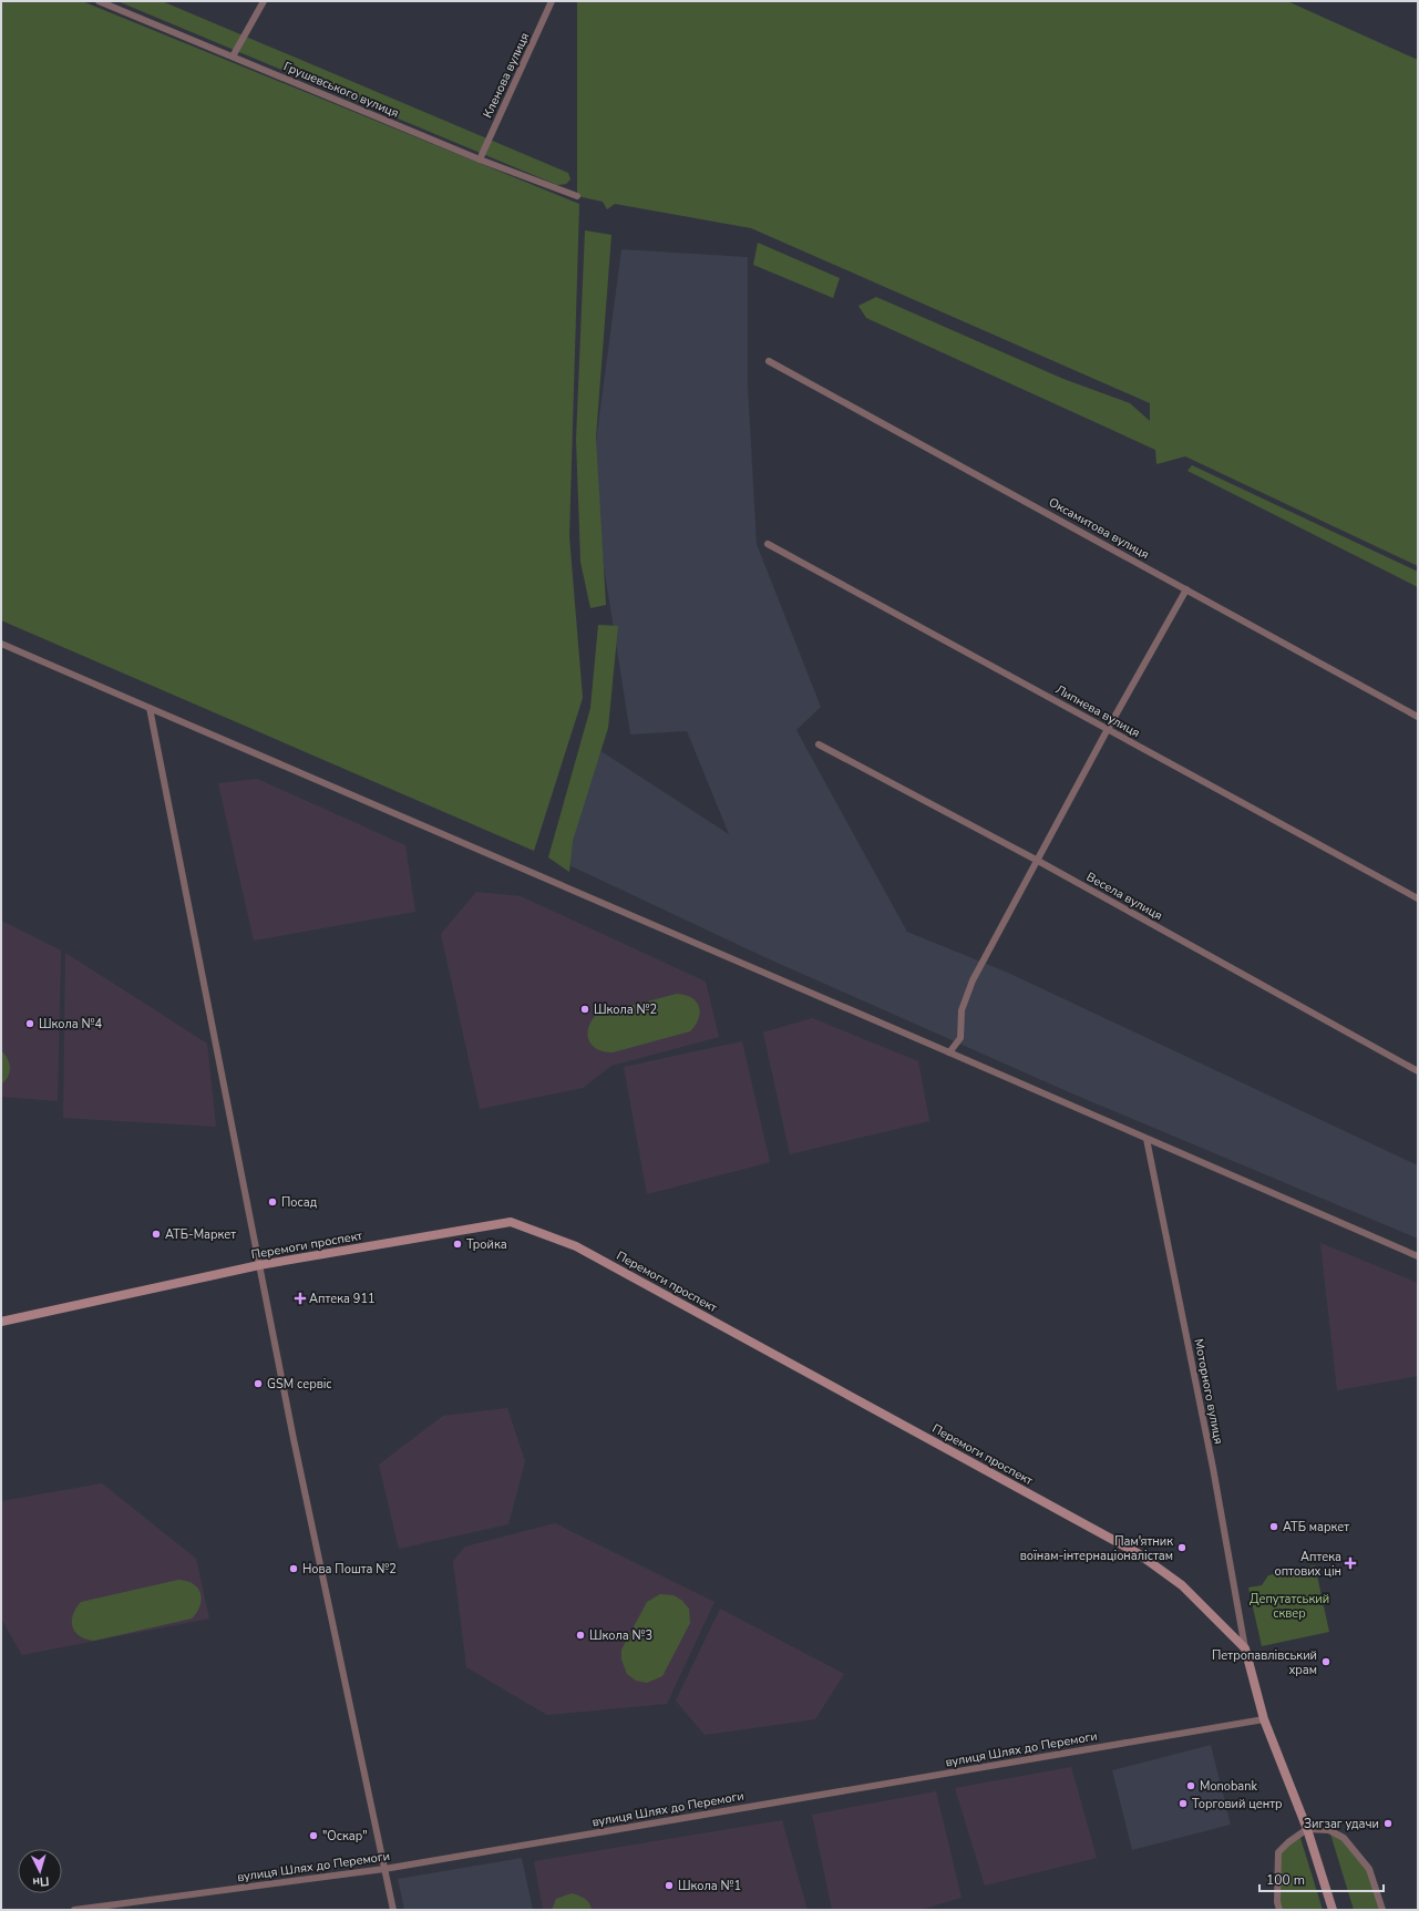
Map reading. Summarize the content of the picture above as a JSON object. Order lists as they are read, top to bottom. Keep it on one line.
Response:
{"streets":{"street":["Кленова вулиця","Грушевського вулиця","Оксамитова вулиця","Липнева вулиця","Весела вулиця","Перемоги проспект","Моторного вулиця","вулиця Шлях до Перемоги"]},"crossings":[["Кленова вулиця","Грушевського вулиця"],["Перемоги проспект","Моторного вулиця"]],"parks":["Депутатський сквер"],"places":{"other":["Школа №2","Школа №4","Посад","АТБ-Маркет","Тройка","GSM сервіс","АТБ маркет","Пам'ятник воїнам-інтернаціоналістам","Нова Пошта №2","Школа №3","Петропавлівський храм","Monobank","Торговий центр","Зигзаг удачи","\"Оскар\"","Школа №1"],"health":["Аптека 911","Аптека оптових цін"]},"scale_bar":"100 m","north":"bottom"}
